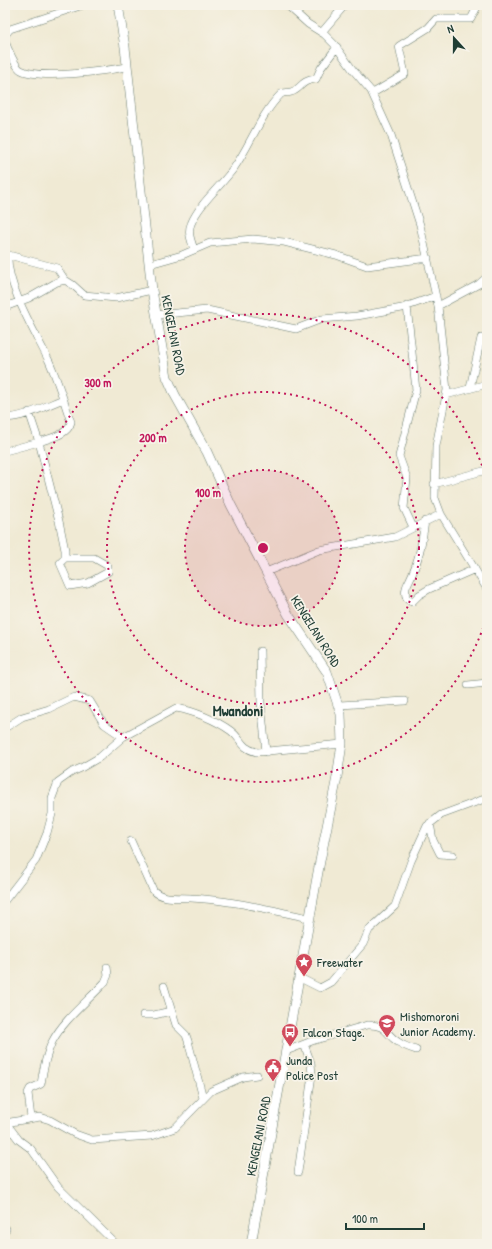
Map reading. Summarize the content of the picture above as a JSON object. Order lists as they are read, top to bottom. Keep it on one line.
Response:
{"streets":{"main road":["KENGELANI ROAD"]},"districts":["Mwandoni"],"places":{"place":["Freewater"],"school or university":["Mishomoroni Junior Academy."],"bus stop":["Falcon Stage."],"public building":["Junda Police Post"]},"scale_bar":"100 m","north":"top","rings":["300 m","200 m","100 m"]}
